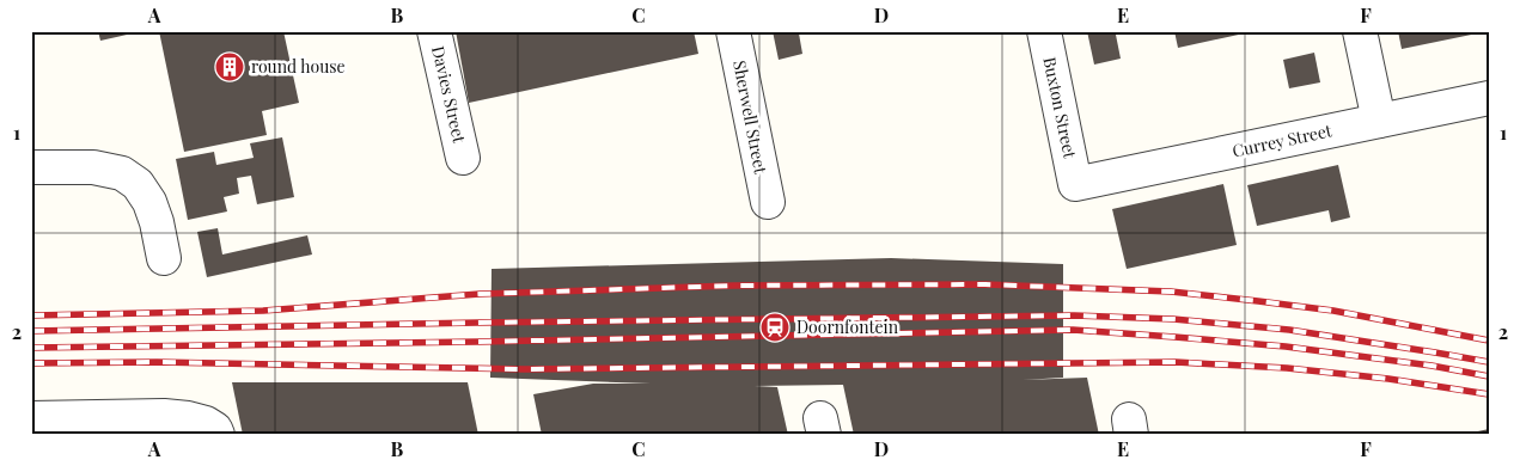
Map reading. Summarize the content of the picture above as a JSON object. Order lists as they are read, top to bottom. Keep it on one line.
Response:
{"streets":{"street":["Davies Street","Buxton Street","Sherwell Street","Currey Street"]},"crossings":[["Buxton Street","Currey Street"]],"places":{"building":["round house"],"station":["Doornfontein"]},"grid":{"columns":["A","B","C","D","E","F"],"rows":["1","2"]}}
